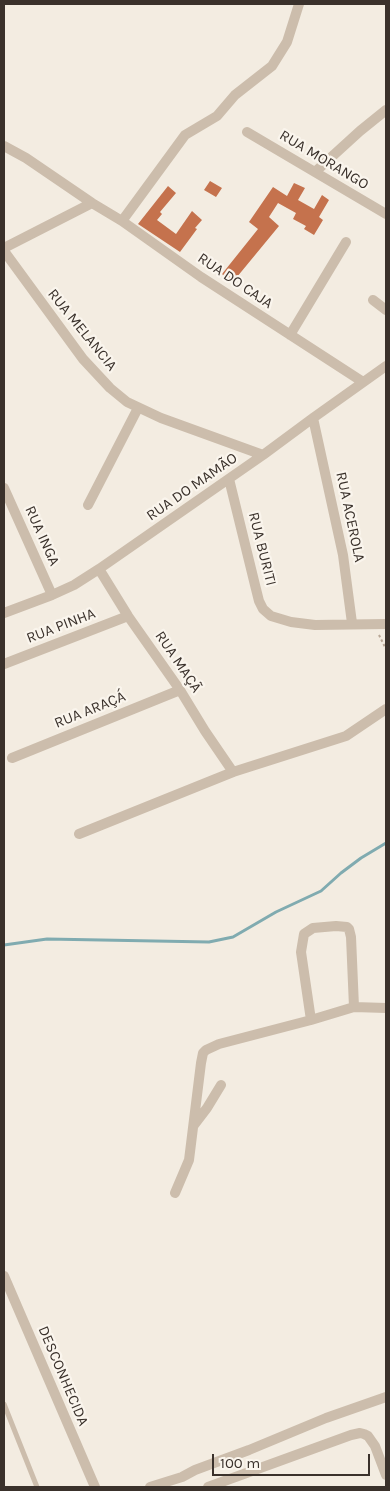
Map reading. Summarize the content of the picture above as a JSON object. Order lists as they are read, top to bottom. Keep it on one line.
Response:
{"streets":{"street":["RUA MORANGO","RUA DO CAJA","RUA MELANCIA","RUA DO MAMÃO","RUA ACEROLA","RUA INGA","RUA BURITI","RUA PINHA","RUA MAÇÃ","RUA ARAÇÁ","DESCONHECIDA"]},"crossings":[["RUA DO CAJA","RUA DO MAMÃO"],["RUA MELANCIA","RUA DO MAMÃO"],["RUA DO MAMÃO","RUA ACEROLA"],["RUA DO MAMÃO","RUA INGA"],["RUA DO MAMÃO","RUA BURITI"],["RUA DO MAMÃO","RUA MAÇÃ"],["RUA ACEROLA","RUA BURITI"],["RUA PINHA","RUA MAÇÃ"],["RUA MAÇÃ","RUA ARAÇÁ"]],"scale_bar":"100 m"}
